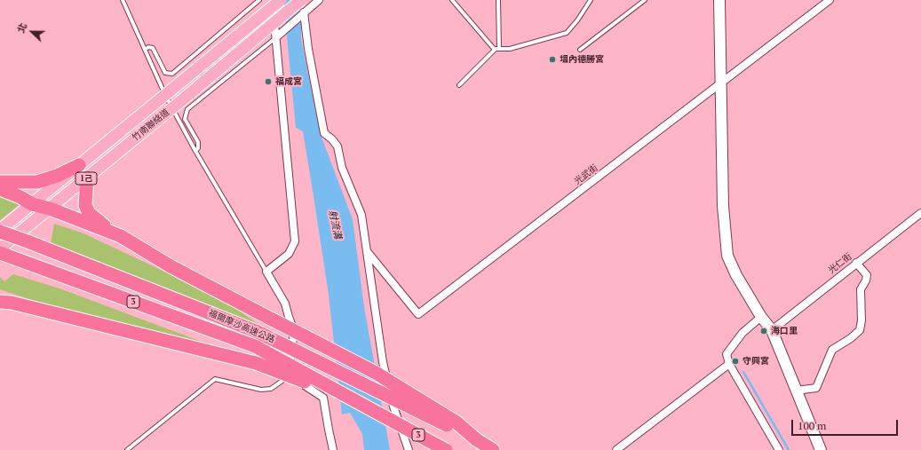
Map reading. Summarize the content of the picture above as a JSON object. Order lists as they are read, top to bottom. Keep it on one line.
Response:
{"streets":{"highway":["3","福爾摩沙高速公路"],"main road":["竹南聯絡道","1己"],"street":["光武街","光仁街"]},"crossings":[["竹南聯絡道","福爾摩沙高速公路"],["3","福爾摩沙高速公路"]],"water":["射流溝"],"places":["塭內德勝宮","福成宮","海口里","守興宮"],"scale_bar":"100 m","north":"left"}
